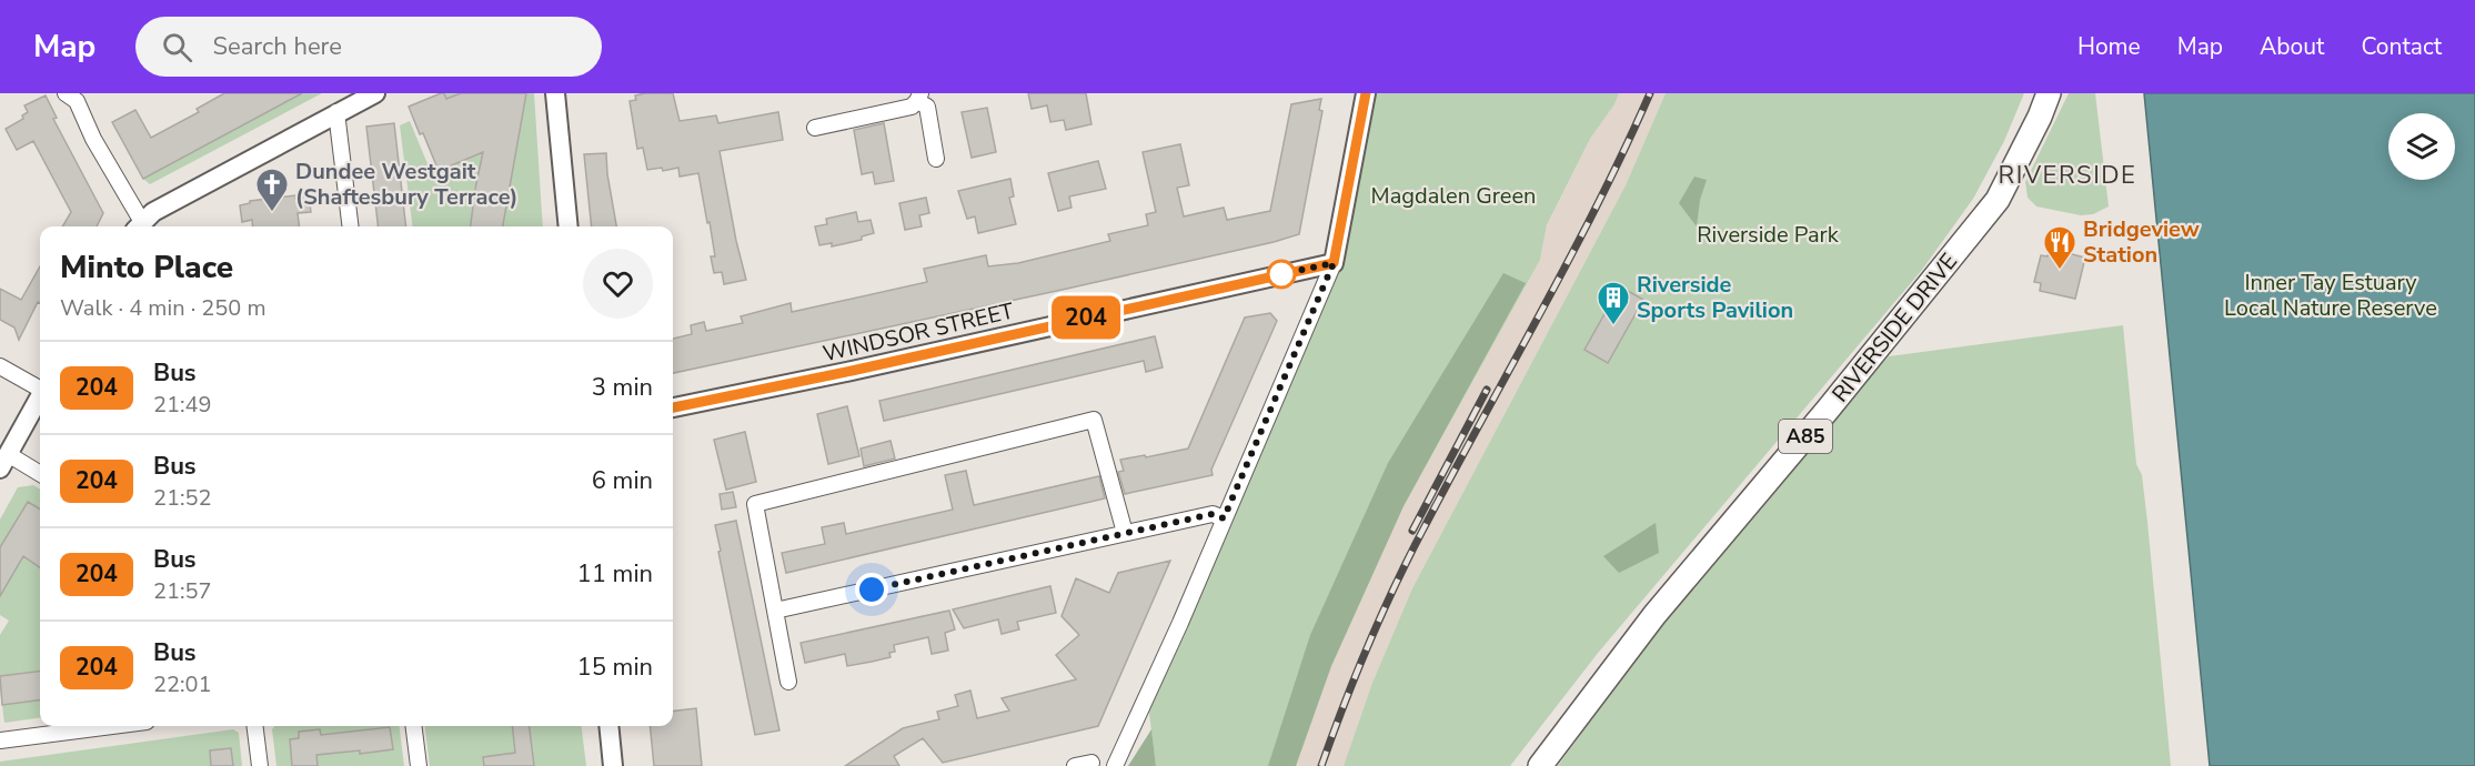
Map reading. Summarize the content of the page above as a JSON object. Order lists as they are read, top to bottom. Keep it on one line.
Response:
{"streets":{"main road":["RIVERSIDE DRIVE","A85"],"street":["WINDSOR STREET"]},"districts":["RIVERSIDE"],"parks":["Magdalen Green","Riverside Park","Inner Tay Estuary Local Nature Reserve"],"places":{"church":["Dundee Westgait (Shaftesbury Terrace)"],"restaurant":["Bridgeview Station"],"building":["Riverside Sports Pavilion"]},"lines":["bus line 204"],"page":{"header":"Map","search":"Search here","nav":["Home","Map","About","Contact"],"on_map":"204","heading":["Minto Place","Walk · 4 min · 250 m"],"list":[{"mark":"204","name":"Bus","note":"21:49","value":"3 min"},{"mark":"204","name":"Bus","note":"21:52","value":"6 min"},{"mark":"204","name":"Bus","note":"21:57","value":"11 min"},{"mark":"204","name":"Bus","note":"22:01","value":"15 min"}]}}
